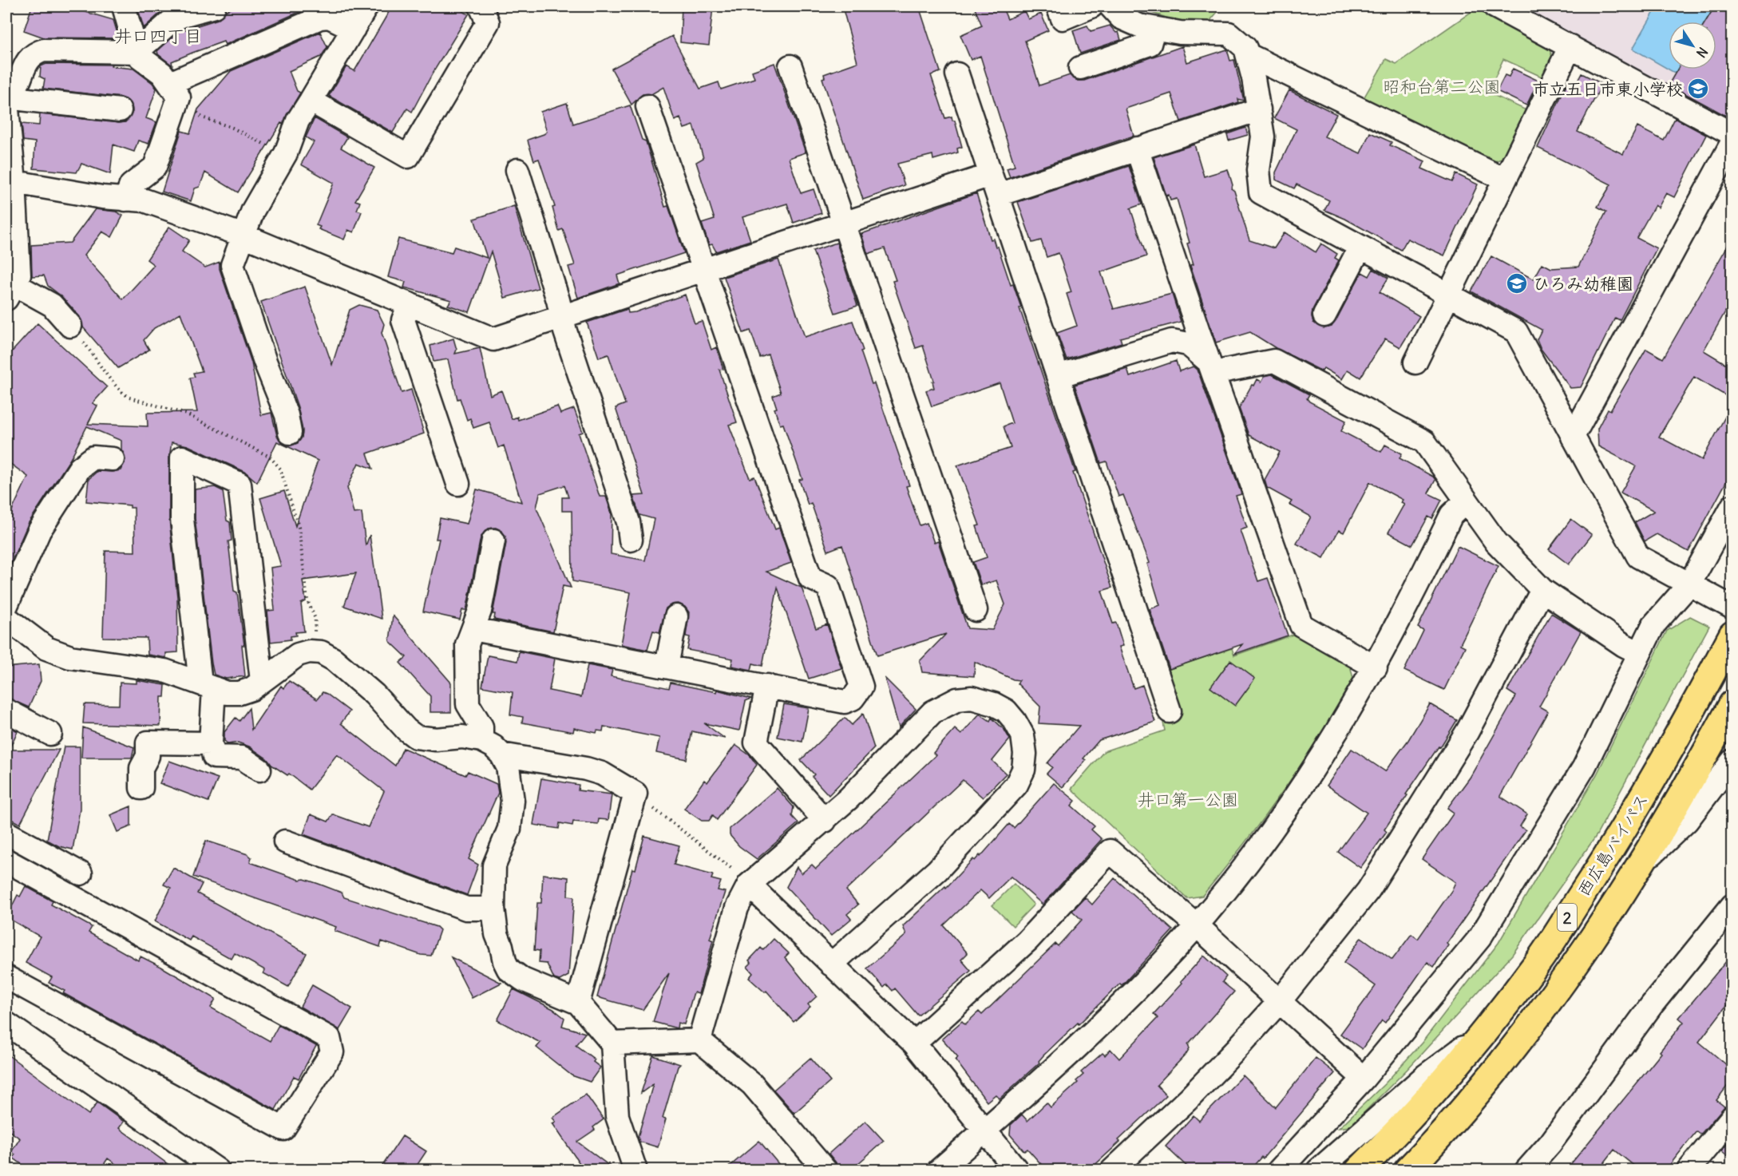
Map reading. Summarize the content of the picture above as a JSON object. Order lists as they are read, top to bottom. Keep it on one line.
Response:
{"streets":{"highway":["西広島バイパス","2"]},"districts":["井口四丁目"],"parks":["昭和台第二公園","井口第一公園"],"places":{"school or university":["市立五日市東小学校","ひろみ幼稚園"]},"north":"bottom right"}
